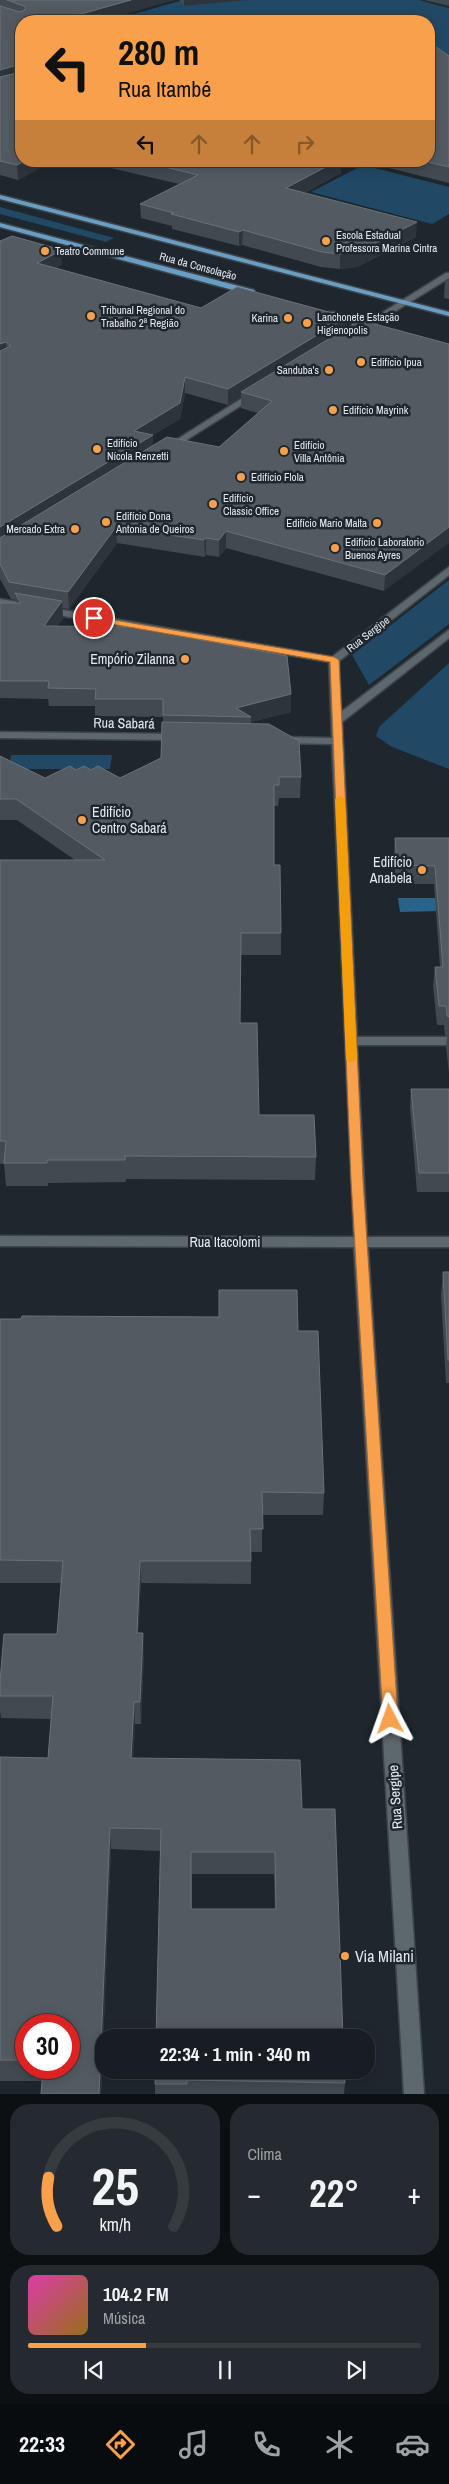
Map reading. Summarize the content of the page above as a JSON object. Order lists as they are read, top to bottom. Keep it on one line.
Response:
{"streets":{"main road":["Rua da Consolação"],"street":["Rua Sergipe","Rua Sabará","Rua Itacolomi"]},"crossings":[["Rua Sergipe","Rua Itacolomi"]],"places":["Escola Estadual Professora Marina Cintra","Teatro Commune","Tribunal Regional do Trabalho 2ª Região","Karina","Lanchonete Estação Higienopolis","Edifício Ipua","Sanduba's","Edifício Mayrink","Edifício Nícola Renzetti","Edifício Villa Antônia","Edifício Flola","Edifício Classic Office","Edifício Dona Antonia de Queiros","Edifício Mario Malta","Mercado Extra","Edifício Laboratorio Buenos Ayres","Empório Zilanna","Edifício Centro Sabará","Edifício Anabela","Via Milani"],"page":{"turn":["280 m","Rua Itambé"],"limit":"30","trip":"22:34 · 1 min · 340 m","tile":"Clima","heat":["−","22°","+"],"song":["104.2 FM","Música"],"tabs":"22:33","gauge":["25","km/h"]}}
